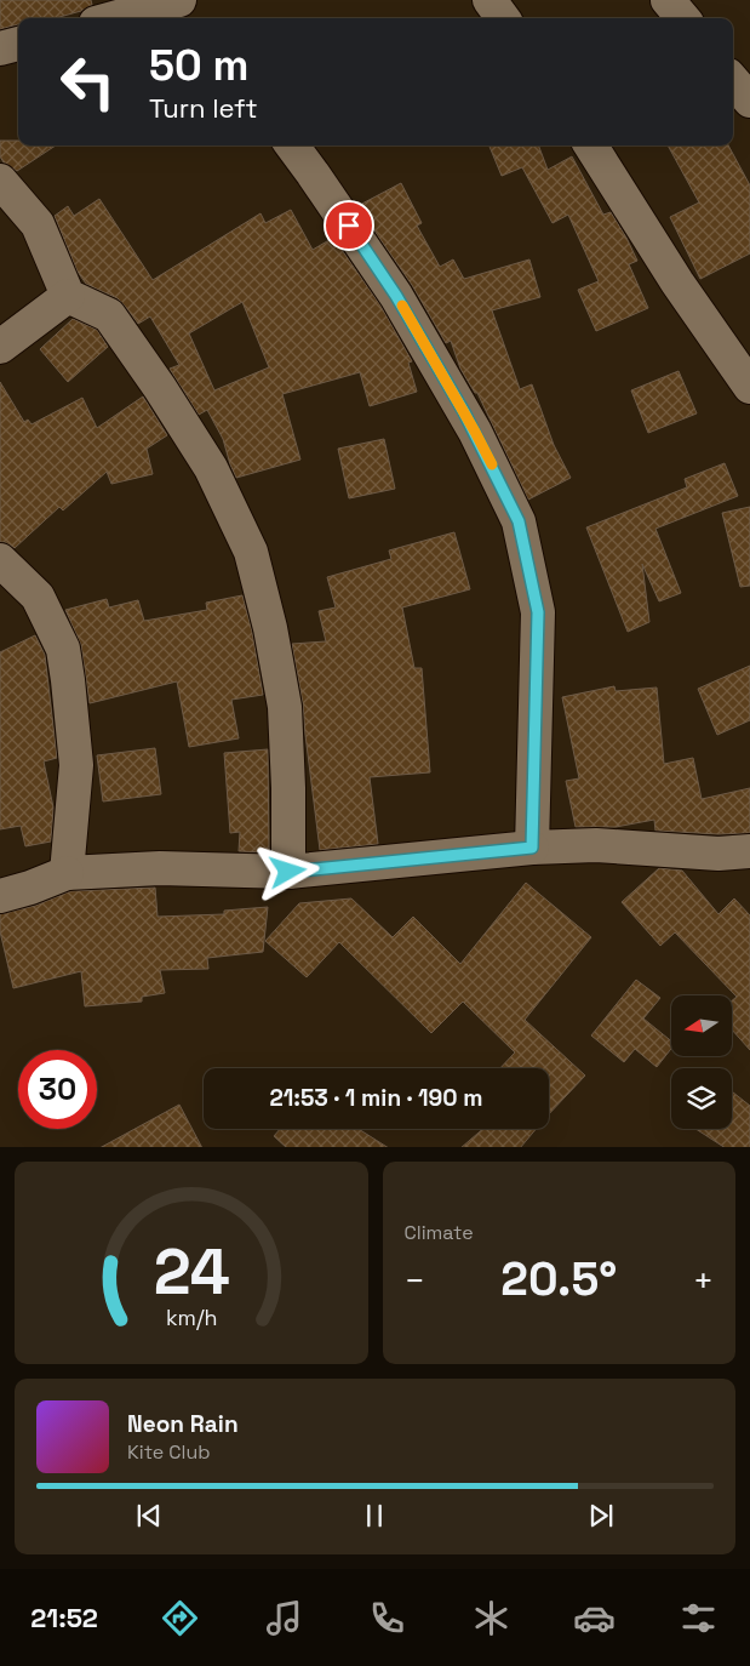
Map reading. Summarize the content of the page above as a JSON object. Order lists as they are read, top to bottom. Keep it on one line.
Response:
{"north":"left","page":{"turn":["50 m","Turn left"],"limit":"30","trip":"21:53 · 1 min · 190 m","tile":"Climate","heat":["−","20.5°","+"],"song":["Neon Rain","Kite Club"],"tabs":"21:52","gauge":["24","km/h"]}}
